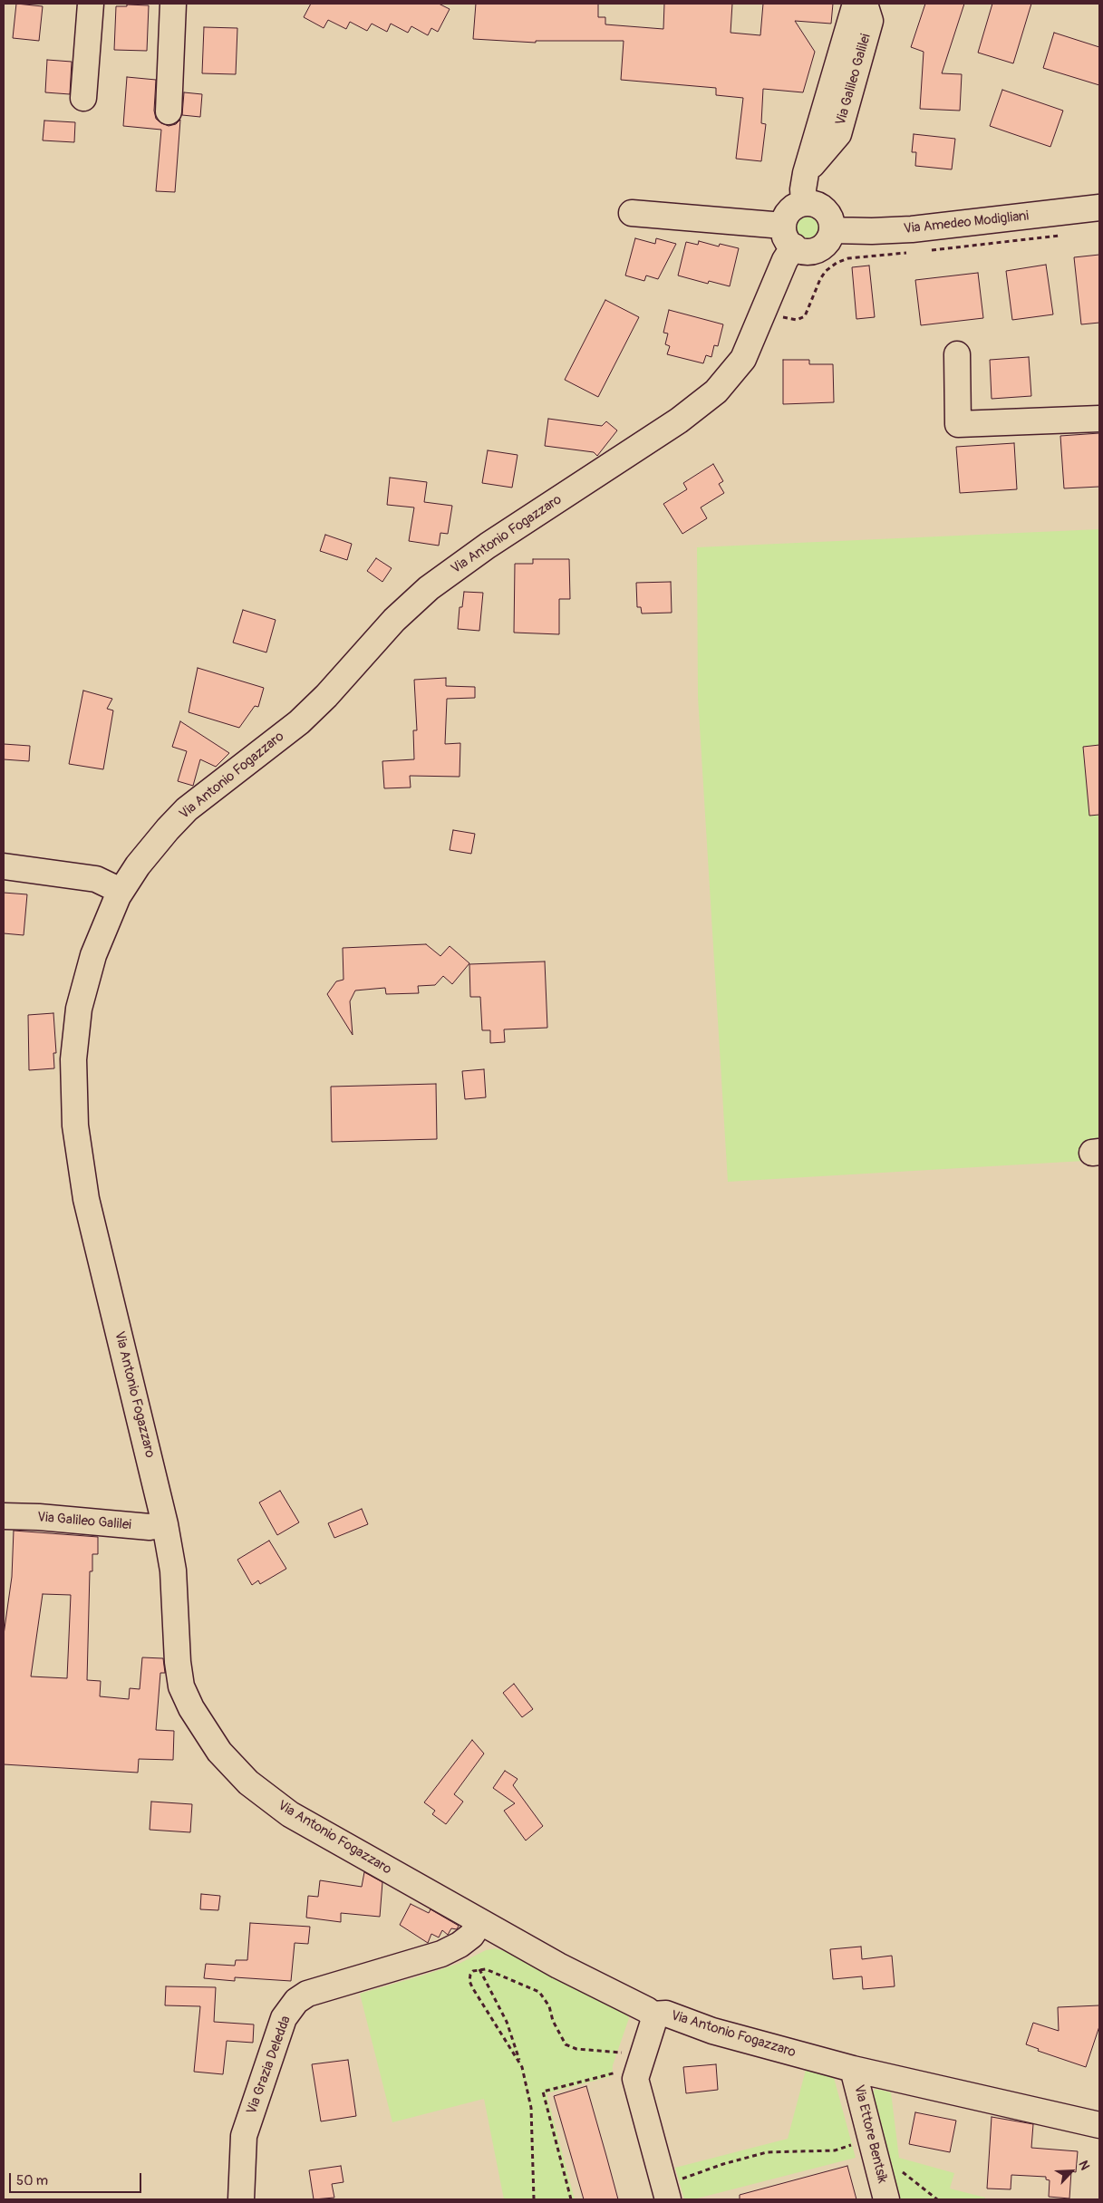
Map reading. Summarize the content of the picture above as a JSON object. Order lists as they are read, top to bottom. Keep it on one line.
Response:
{"streets":{"street":["Via Galileo Galilei","Via Amedeo Modigliani","Via Antonio Fogazzaro","Via Grazia Deledda","Via Ettore Bentsik"]},"crossings":[["Via Galileo Galilei","Via Amedeo Modigliani"],["Via Galileo Galilei","Via Antonio Fogazzaro"],["Via Amedeo Modigliani","Via Antonio Fogazzaro"],["Via Antonio Fogazzaro","Via Grazia Deledda"],["Via Antonio Fogazzaro","Via Ettore Bentsik"]],"scale_bar":"50 m","north":"top right"}
